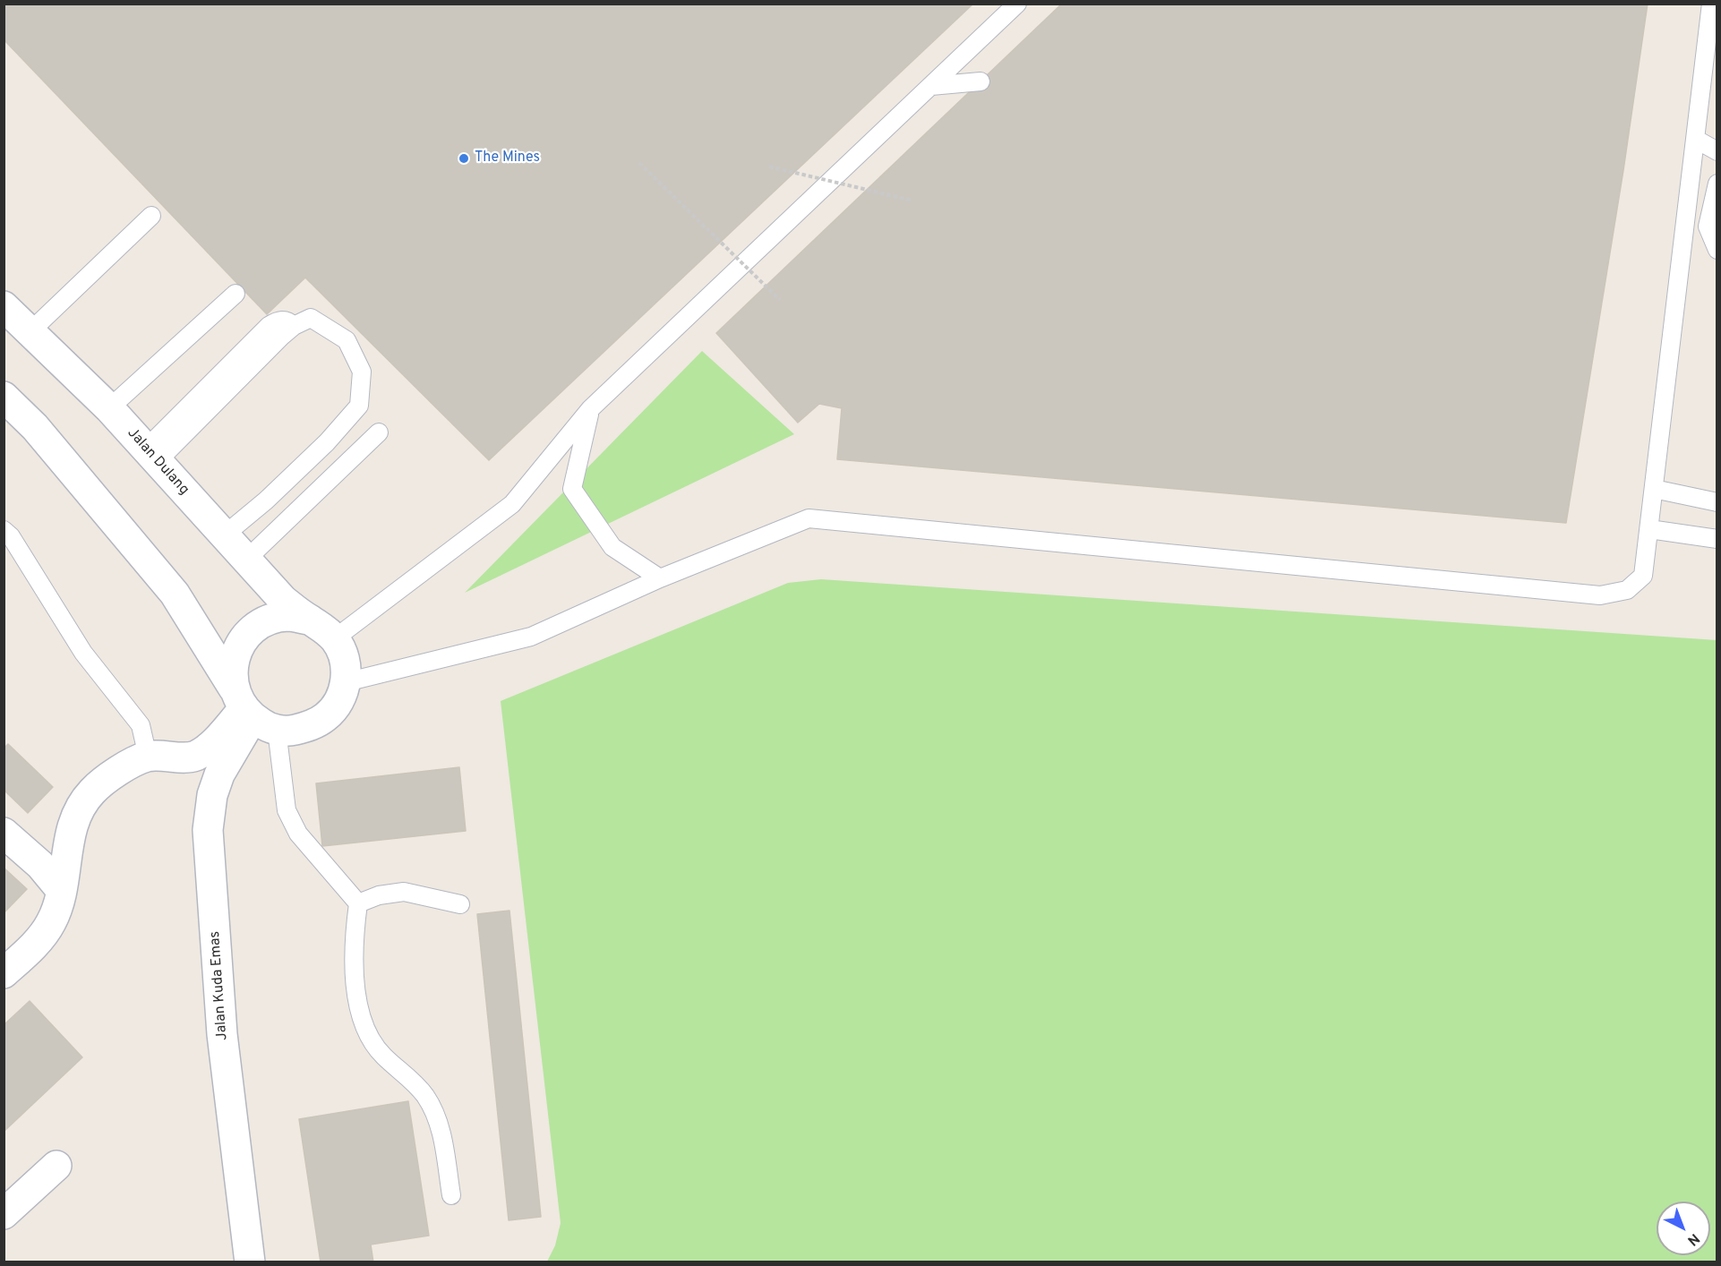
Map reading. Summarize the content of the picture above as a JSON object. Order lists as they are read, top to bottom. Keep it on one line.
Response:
{"streets":{"street":["Jalan Dulang","Jalan Kuda Emas"]},"crossings":[["Jalan Dulang","Jalan Kuda Emas"]],"places":["The Mines"],"north":"bottom right"}
